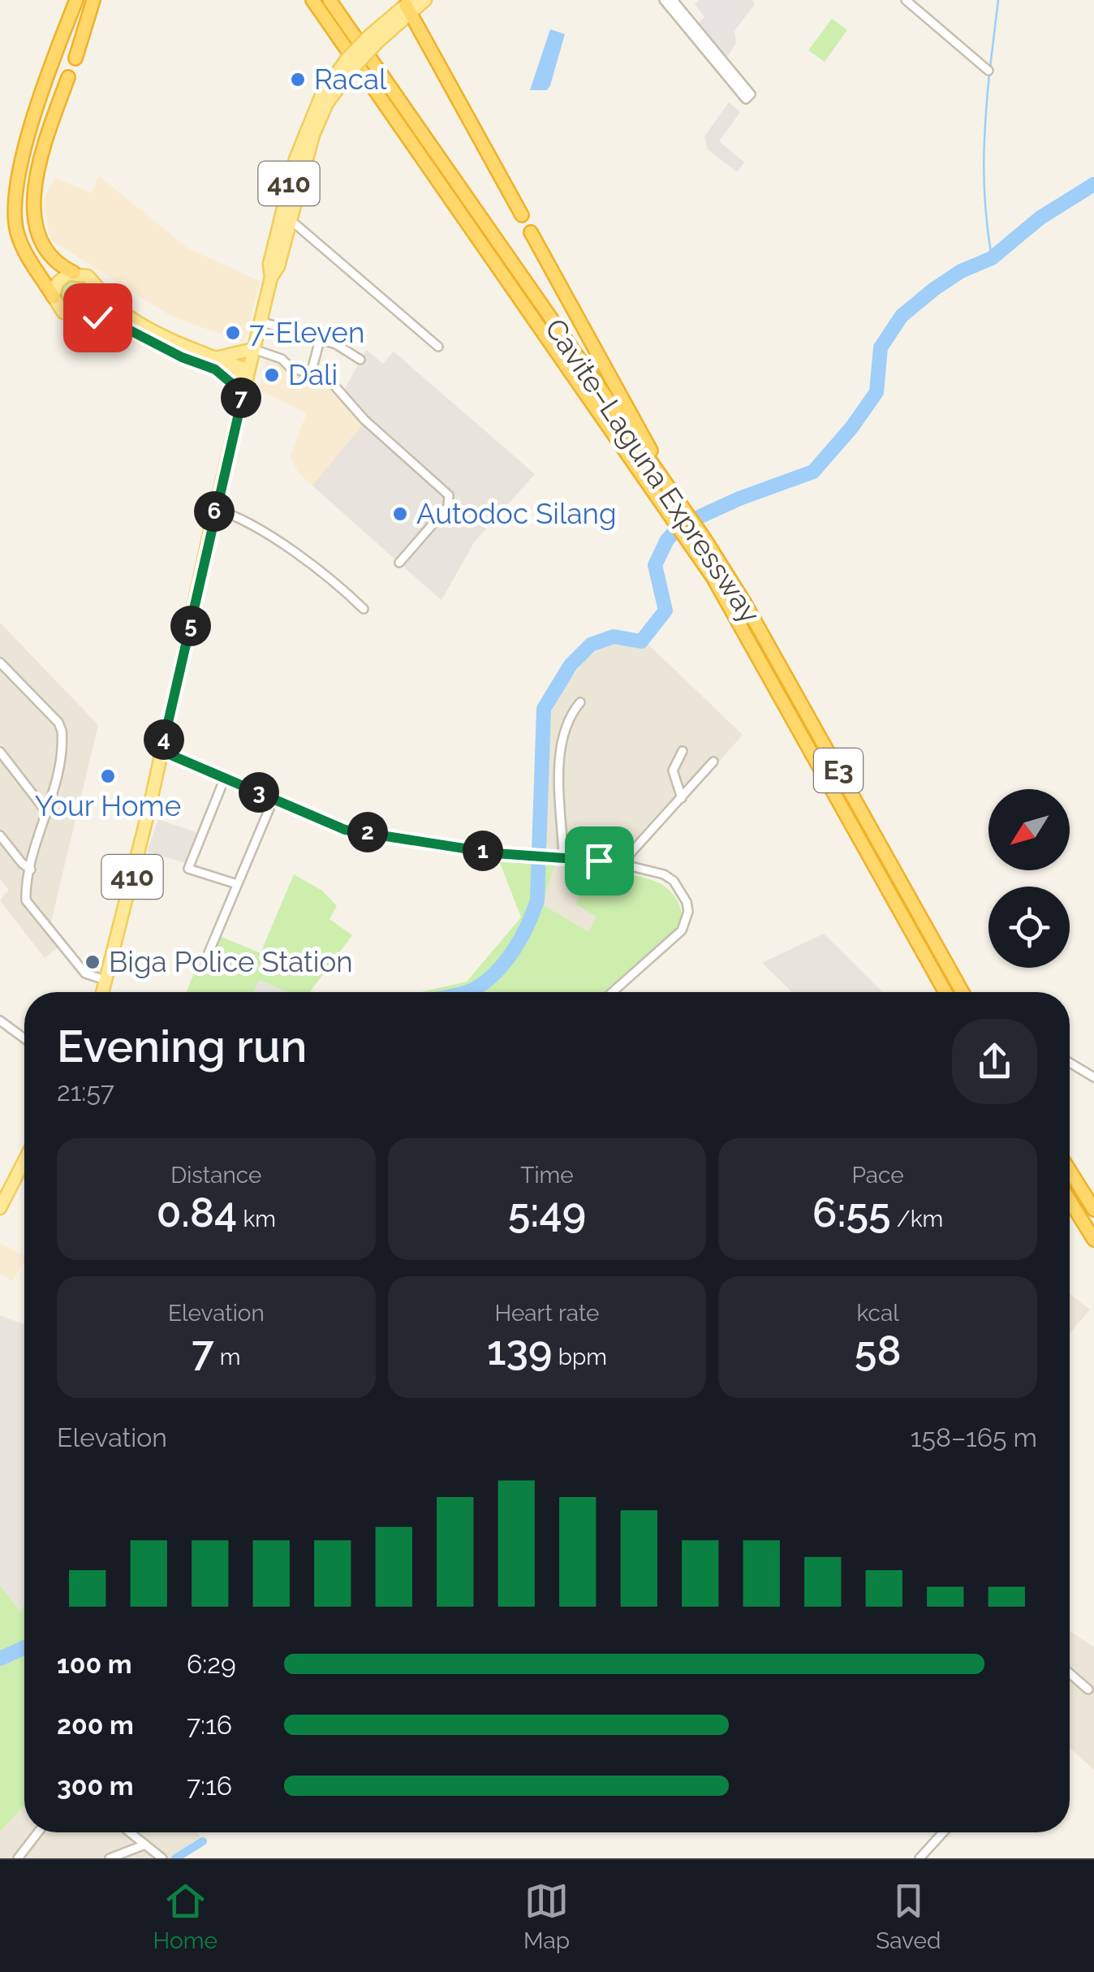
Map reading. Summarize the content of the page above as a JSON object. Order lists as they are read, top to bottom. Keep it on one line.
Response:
{"streets":{"highway":["Cavite–Laguna Expressway","E3"],"main road":["410"]},"places":["Racal","7-Eleven","Dali","Autodoc Silang","Your Home","Biga Police Station"],"north":"bottom left","page":{"pins":["7","6","5","4","3","2","1"],"heading":["Evening run","21:57"],"stats":[["Distance","0.84 km"],["Time","5:49"],["Pace","6:55 /km"],["Elevation","7 m"],["Heart rate","139 bpm"],["kcal","58"]],"chart":["Elevation","158–165 m"],"list":[{"name":"100 m","note":"6:29"},{"name":"200 m","note":"7:16"},{"name":"300 m","note":"7:16"}],"tabs":["Home","Map","Saved"]}}
